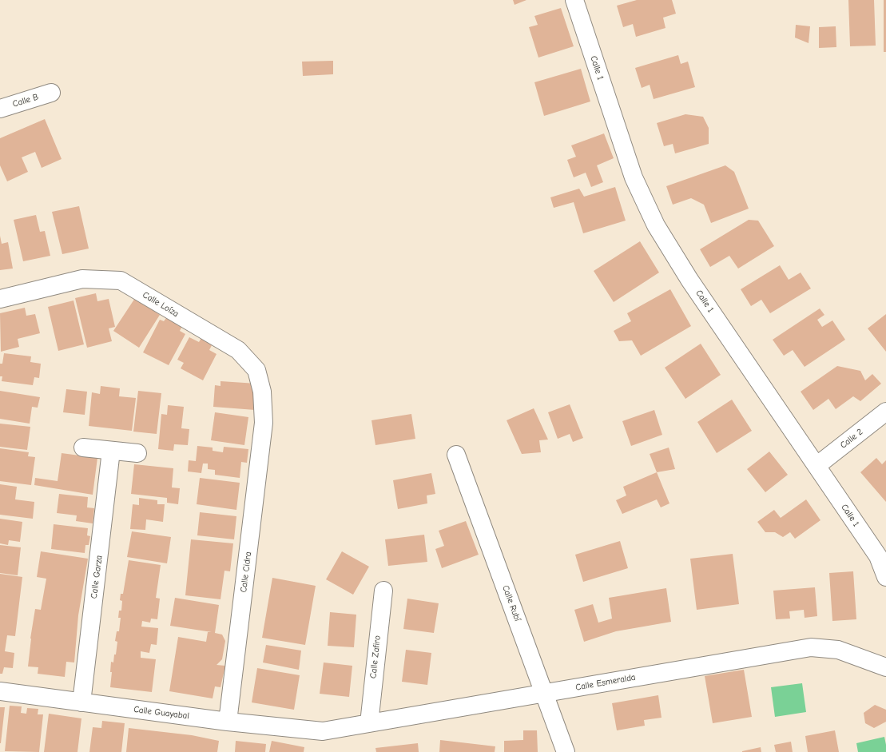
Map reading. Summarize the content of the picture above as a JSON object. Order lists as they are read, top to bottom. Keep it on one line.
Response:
{"streets":{"street":["Calle 1","Calle B","Calle Loíza","Calle 2","Calle Cidra","Calle Garza","Calle Rubí","Calle Zafiro","Calle Esmeralda","Calle Guayabal"]},"crossings":[["Calle 1","Calle 2"],["Calle Loíza","Calle Cidra"],["Calle Cidra","Calle Guayabal"],["Calle Garza","Calle Guayabal"],["Calle Rubí","Calle Esmeralda"],["Calle Zafiro","Calle Esmeralda"],["Calle Esmeralda","Calle Guayabal"]]}
